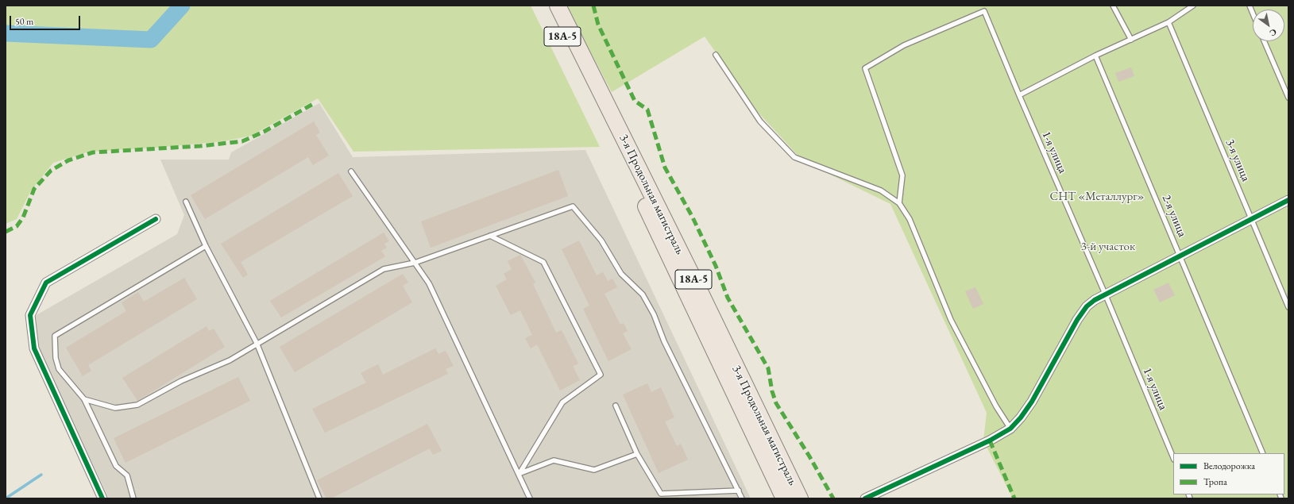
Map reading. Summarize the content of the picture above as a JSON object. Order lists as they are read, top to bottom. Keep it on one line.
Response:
{"streets":{"highway":["18А-5","3-я Продольная магистраль"],"lane":["1-я улица","3-я улица","2-я улица"]},"crossings":[["18А-5","3-я Продольная магистраль"]],"parks":["СНТ «Металлург»","3-й участок"],"legend":["Велодорожка","Тропа"],"scale_bar":"50 m","north":"bottom right"}
